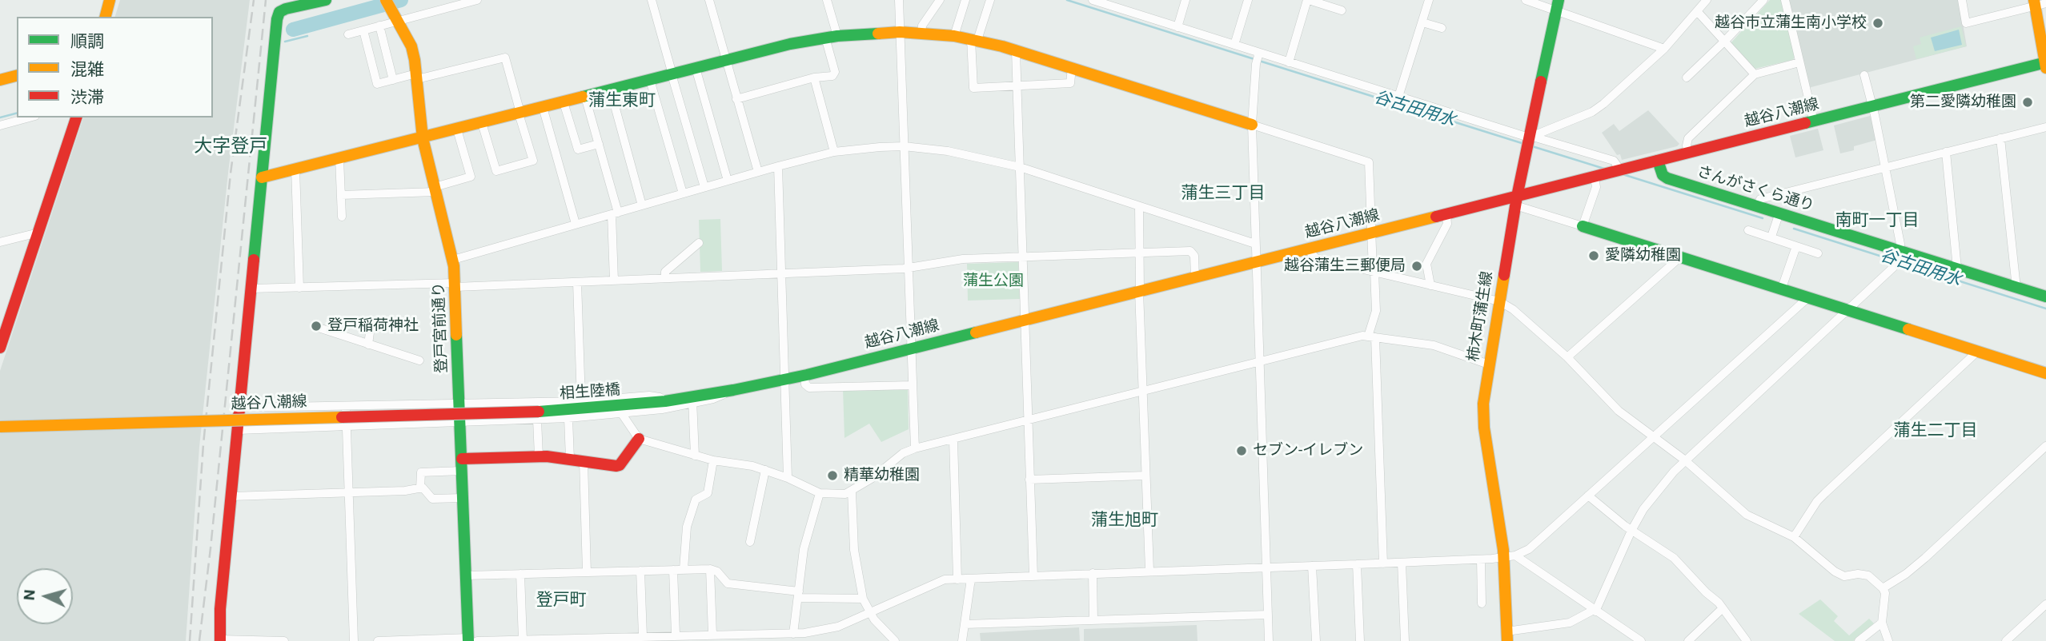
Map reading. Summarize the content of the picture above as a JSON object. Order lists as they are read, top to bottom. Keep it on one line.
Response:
{"streets":{"street":["越谷八潮線","さんがさくら通り","柿木町蒲生線","登戸宮前通り","相生陸橋"]},"crossings":[["越谷八潮線","さんがさくら通り"],["越谷八潮線","柿木町蒲生線"],["越谷八潮線","相生陸橋"]],"districts":["蒲生東町","大字登戸","蒲生三丁目","南町一丁目","蒲生二丁目","蒲生旭町","登戸町"],"water":["谷古田用水"],"parks":["蒲生公園"],"places":["越谷市立蒲生南小学校","第二愛隣幼稚園","愛隣幼稚園","越谷蒲生三郵便局","登戸稲荷神社","セブン-イレブン","精華幼稚園"],"legend":["順調","混雑","渋滞"],"north":"left"}
